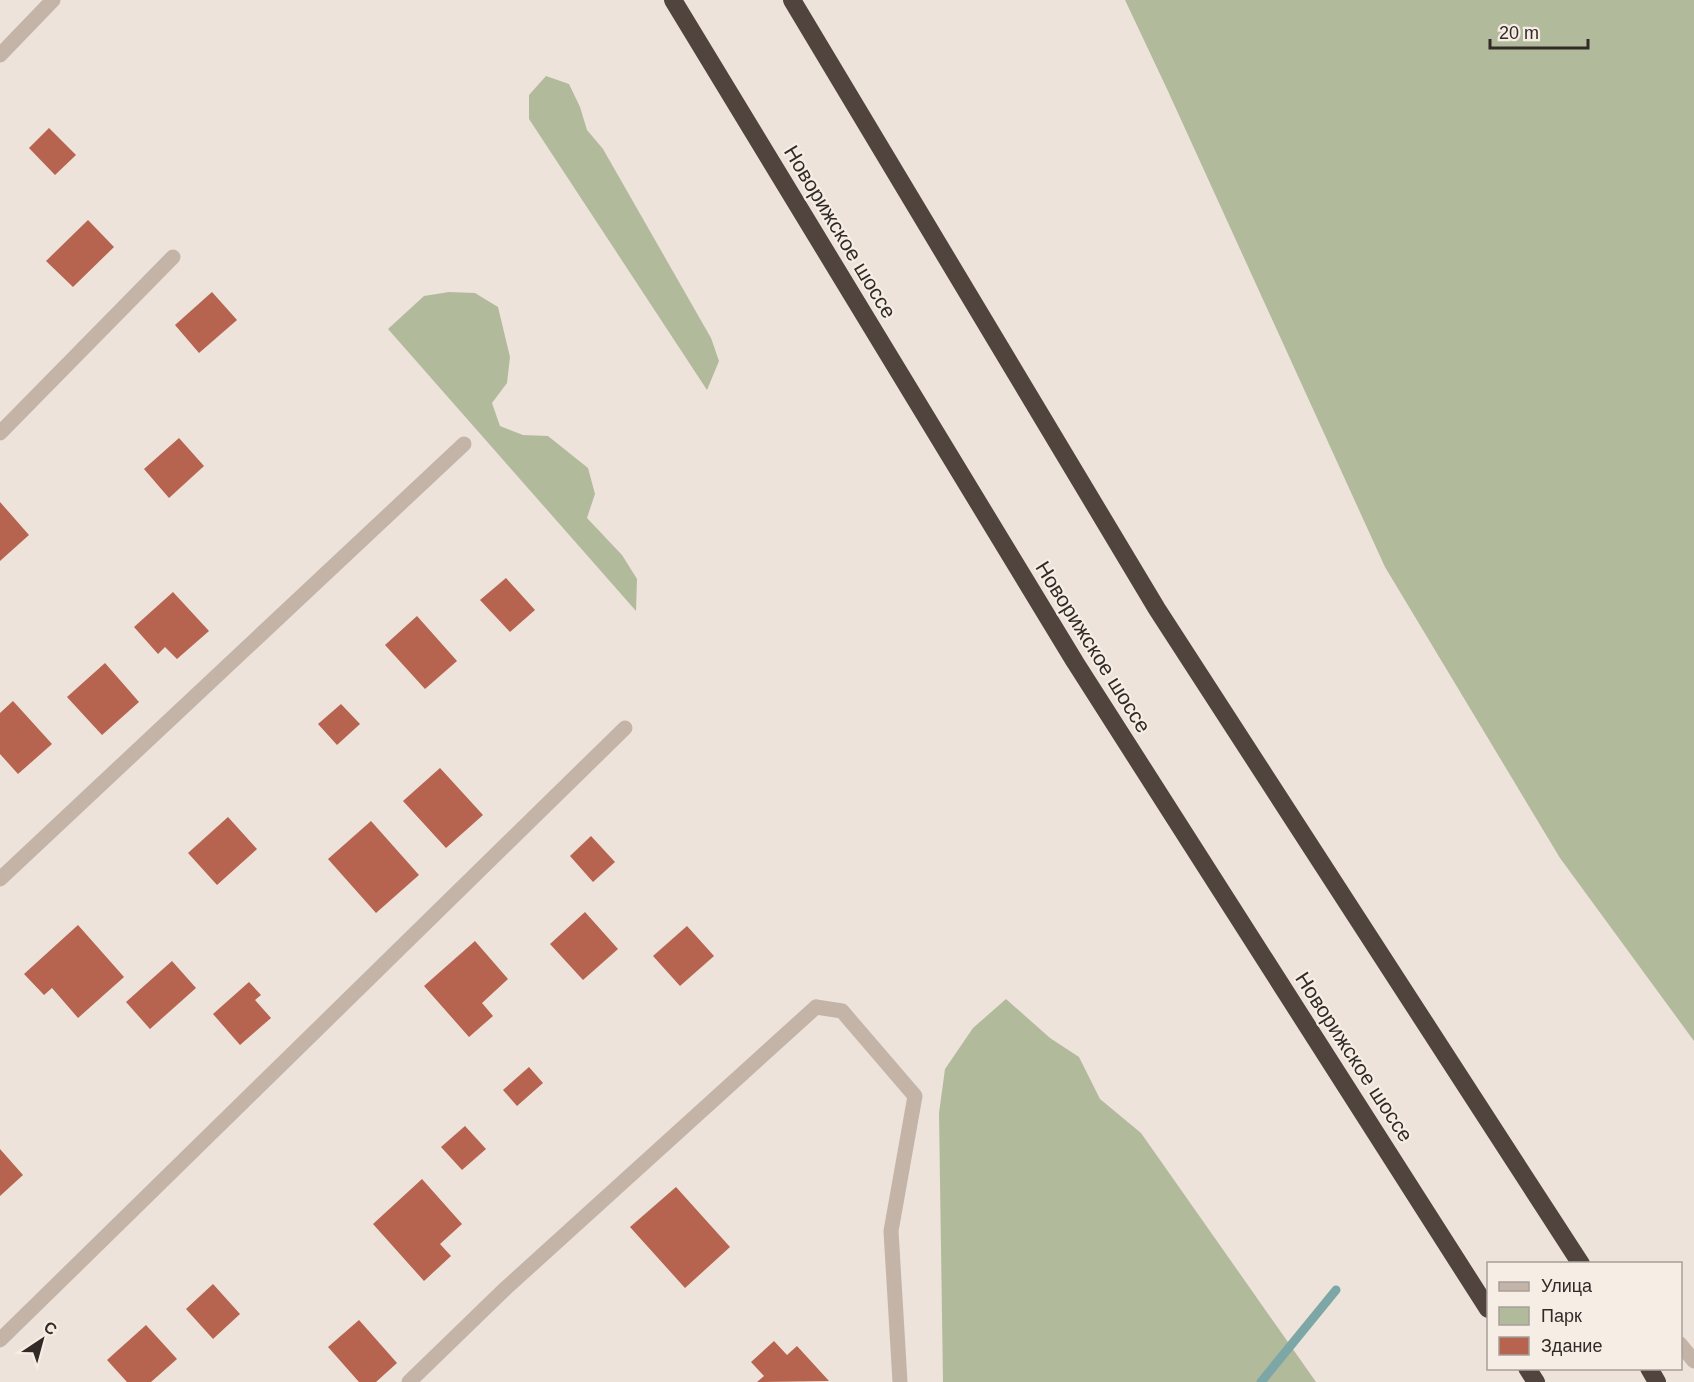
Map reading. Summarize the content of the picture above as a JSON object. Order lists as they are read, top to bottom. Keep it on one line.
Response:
{"streets":{"highway":["Новорижское шоссе"]},"legend":["Улица","Парк","Здание"],"scale_bar":"20 m","north":"top right"}
